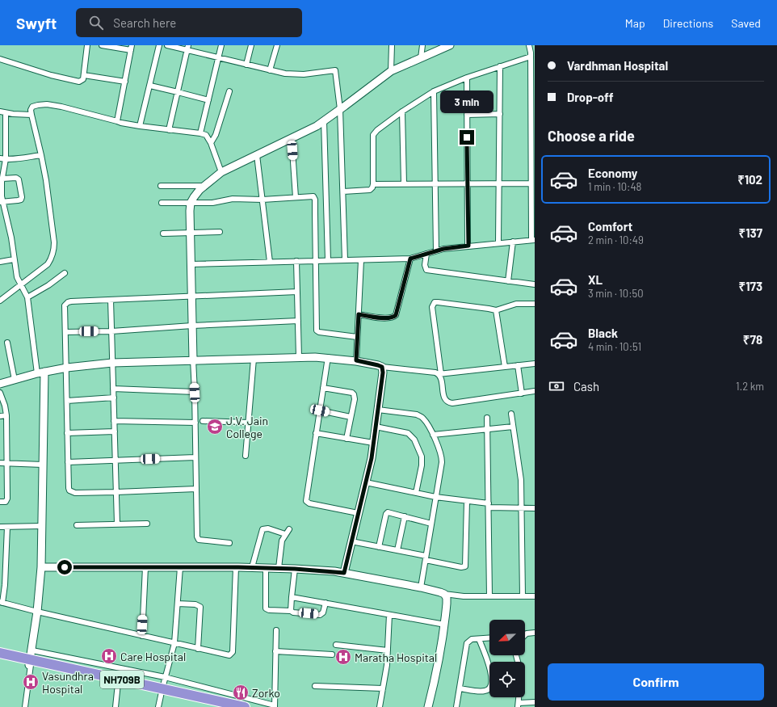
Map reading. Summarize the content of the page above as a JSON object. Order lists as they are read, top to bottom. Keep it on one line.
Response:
{"streets":{"highway":["NH709B"]},"places":{"school or university":["J.V. Jain College"],"hospital":["Care Hospital","Maratha Hospital","Vasundhra Hospital"],"restaurant":["Zorko"]},"north":"bottom left","page":{"header":"Swyft","search":"Search here","nav":["Map","Directions","Saved"],"banner":["Vardhman Hospital","Drop-off"],"bubble":"3 min","heading":"Choose a ride","list":[{"name":"Economy","note":"1 min · 10:48","value":"₹102"},{"name":"Comfort","note":"2 min · 10:49","value":"₹137"},{"name":"XL","note":"3 min · 10:50","value":"₹173"},{"name":"Black","note":"4 min · 10:51","value":"₹78"}],"pay":["Cash","1.2 km"],"buttons":"Confirm"}}
